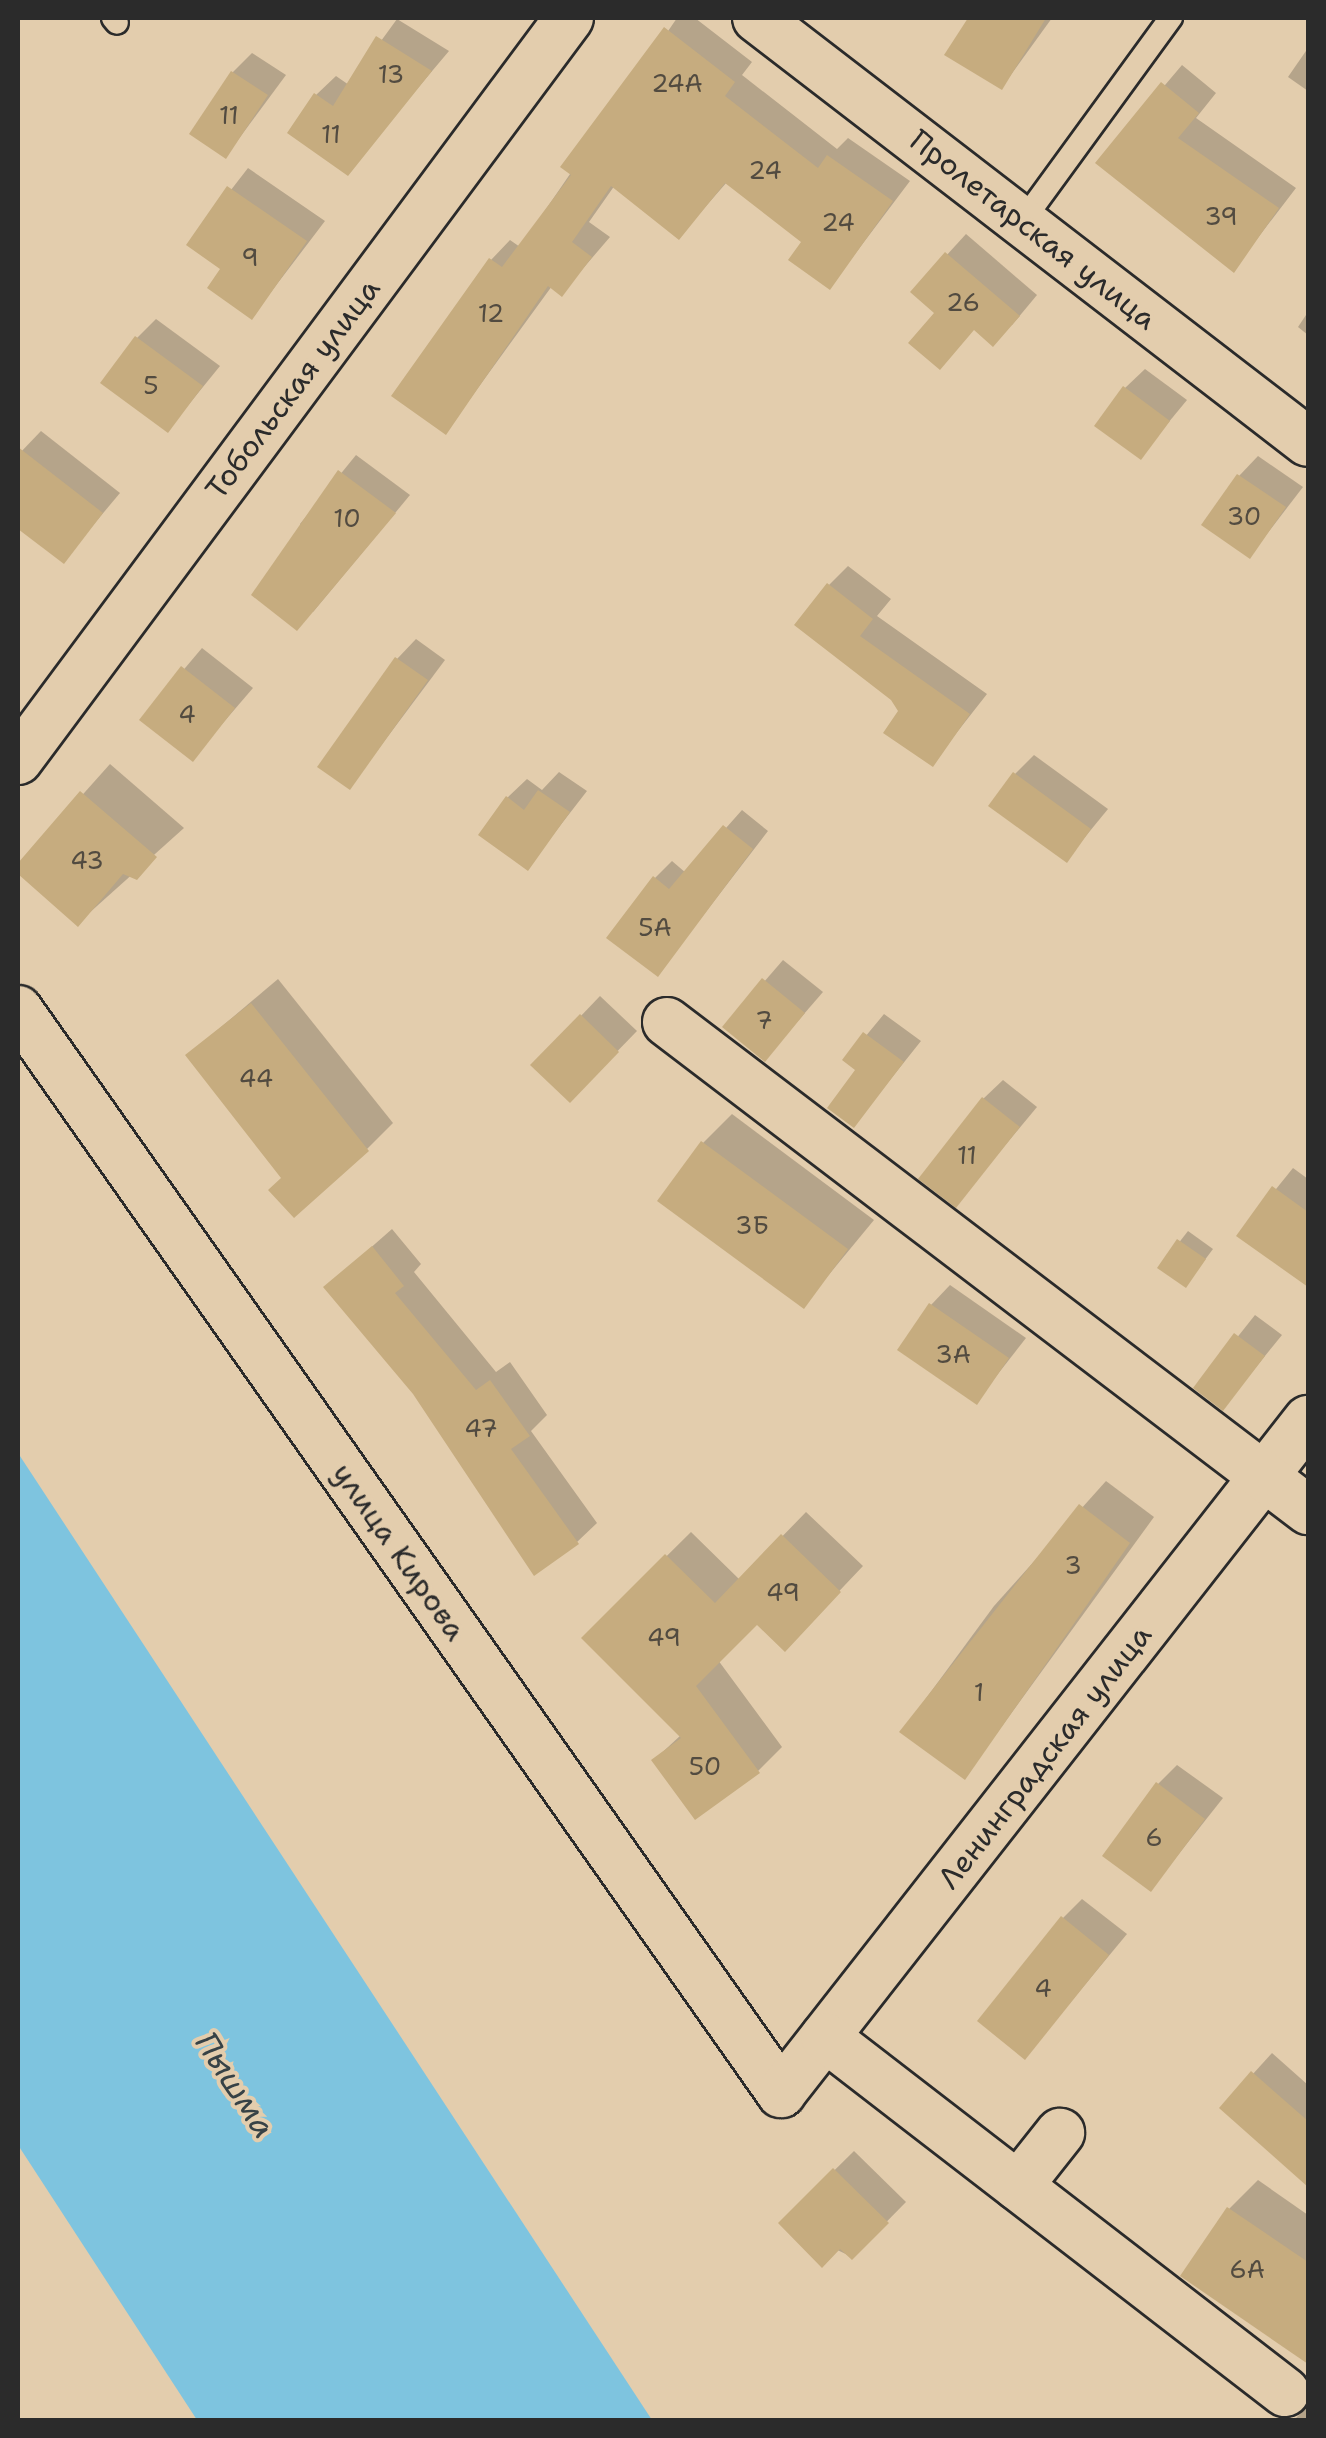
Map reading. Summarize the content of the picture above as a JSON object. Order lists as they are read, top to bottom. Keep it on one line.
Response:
{"streets":{"street":["Пролетарская улица","Тобольская улица","улица Кирова","Ленинградская улица"]},"crossings":[["улица Кирова","Ленинградская улица"]],"water":["Пышма"],"house_numbers":["13","24А","11","11","24","39","24","9","26","12","5","30","10","4","43","5А","7","44","11","3Б","3А","47","3","49","49","1","50","6","4","6А"]}
